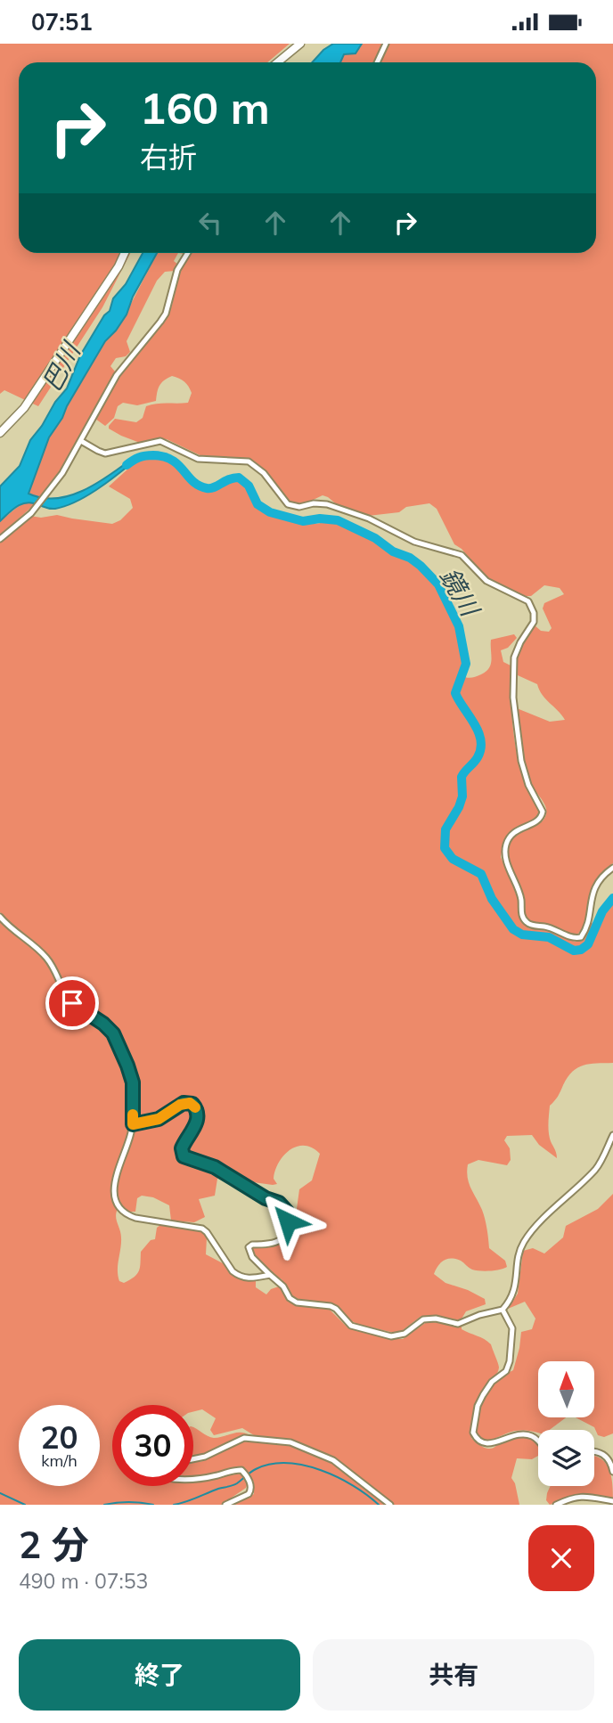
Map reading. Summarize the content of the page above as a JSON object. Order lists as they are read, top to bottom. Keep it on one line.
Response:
{"water":["巴川","鏡川"],"north":"top","page":{"status":"07:51","turn":["160 m","右折"],"speed":"20 km/h","limit":"30","heading":["2 分","490 m · 07:53"],"buttons":["終了","共有"]}}
